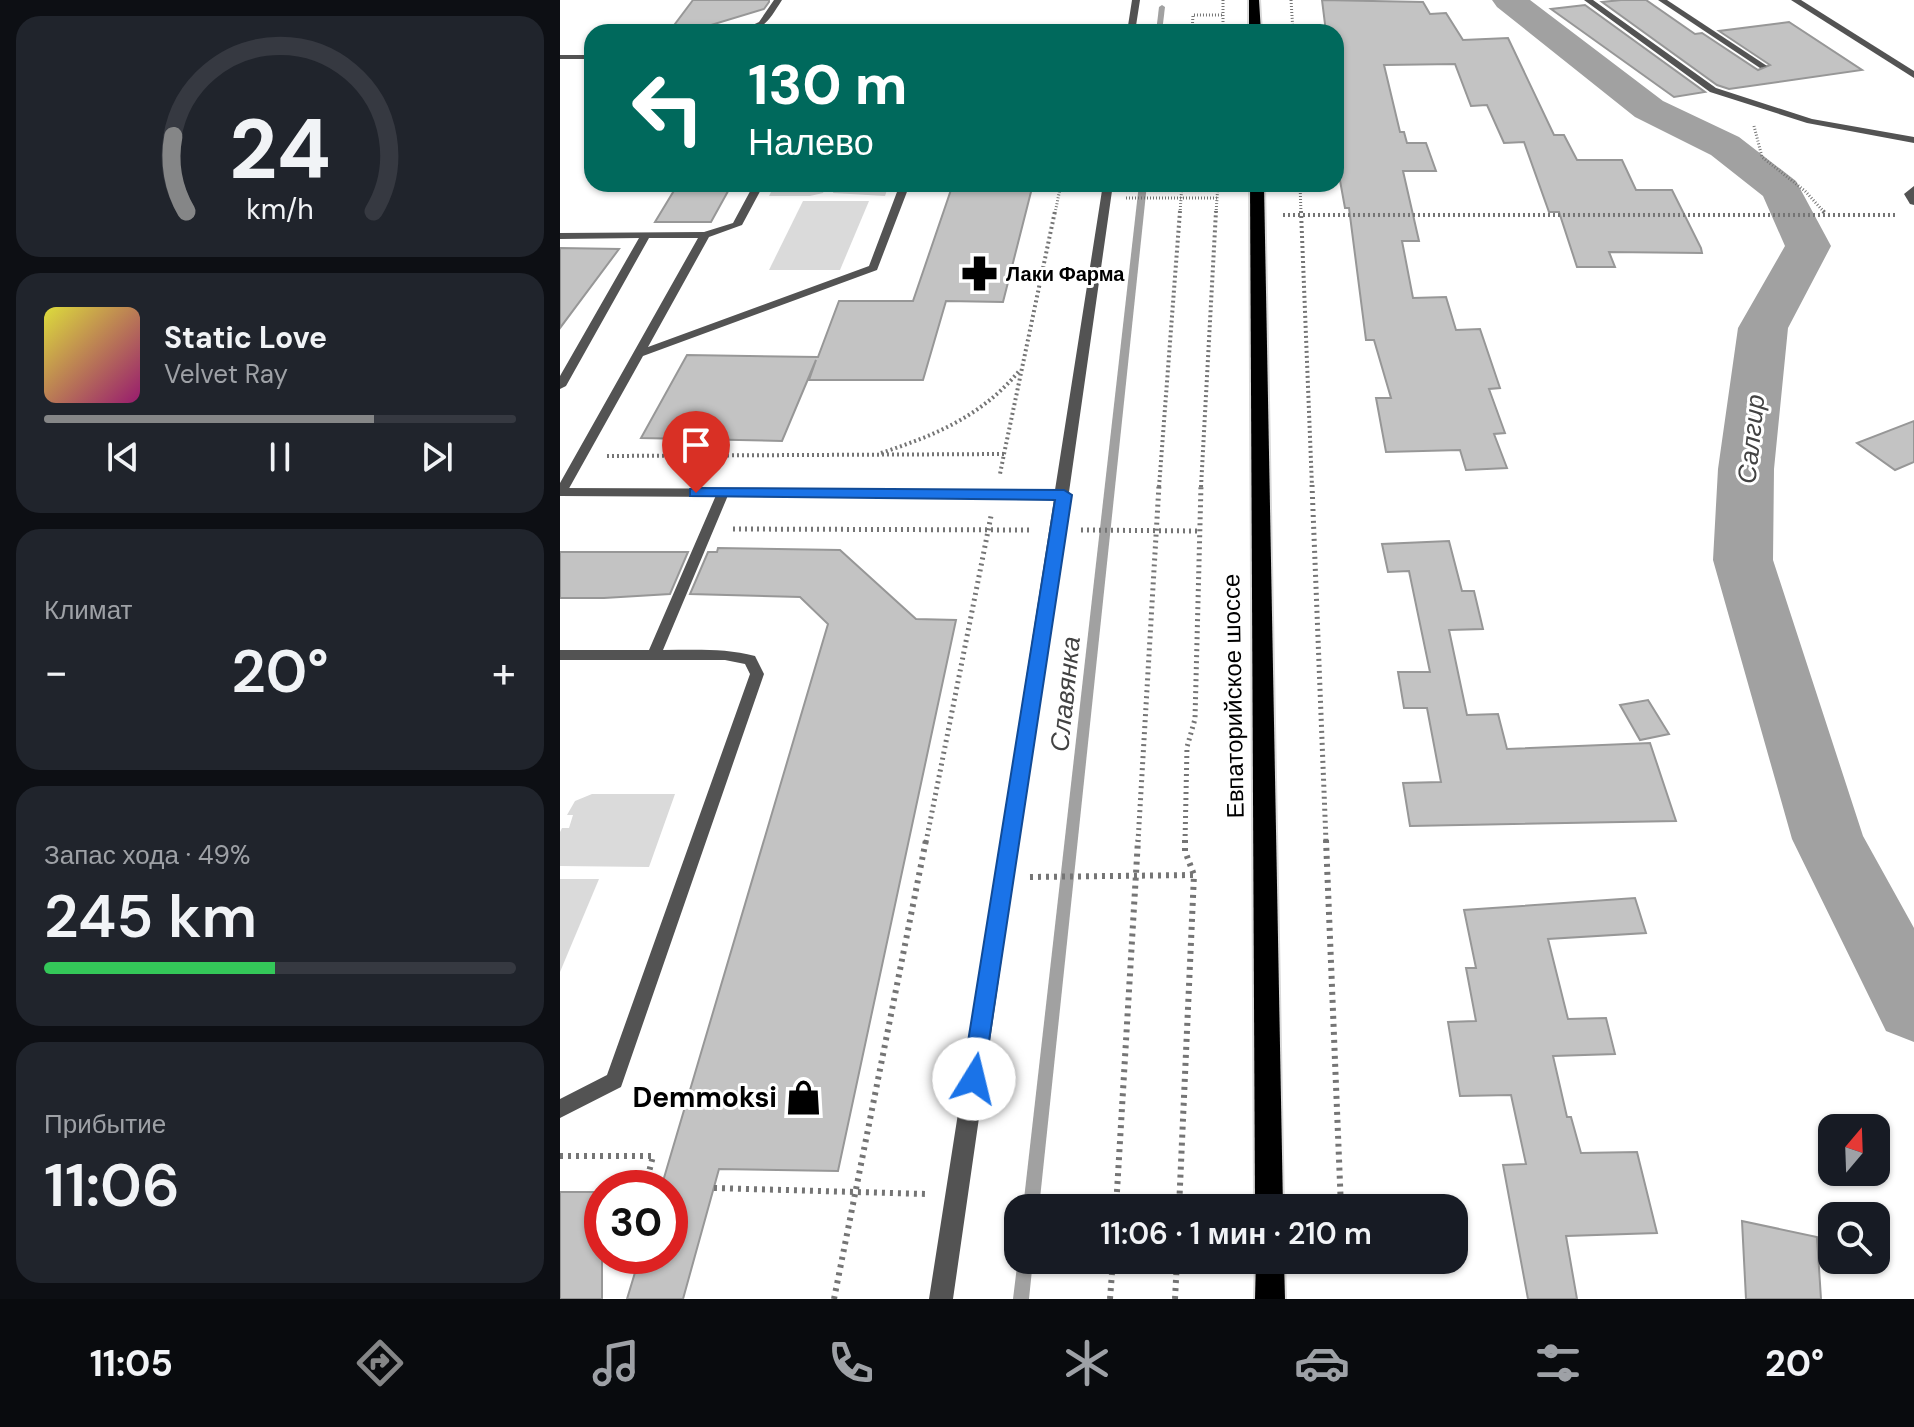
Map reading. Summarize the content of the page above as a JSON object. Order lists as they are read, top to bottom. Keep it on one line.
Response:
{"streets":{"main road":["Евпаторийское шоссе"]},"water":["Салгир","Славянка"],"places":{"pharmacy":["Лаки Фарма"],"shop":["Demmoksi"]},"north":"top","page":{"turn":["130 m","Налево"],"song":["Static Love","Velvet Ray"],"tile":["Климат",["Запас хода · 49%","245 km"],["Прибытие","11:06"]],"heat":["−","20°","+"],"limit":"30","trip":"11:06 · 1 мин · 210 m","tabs":["11:05","20°"],"gauge":["24","km/h"]}}
